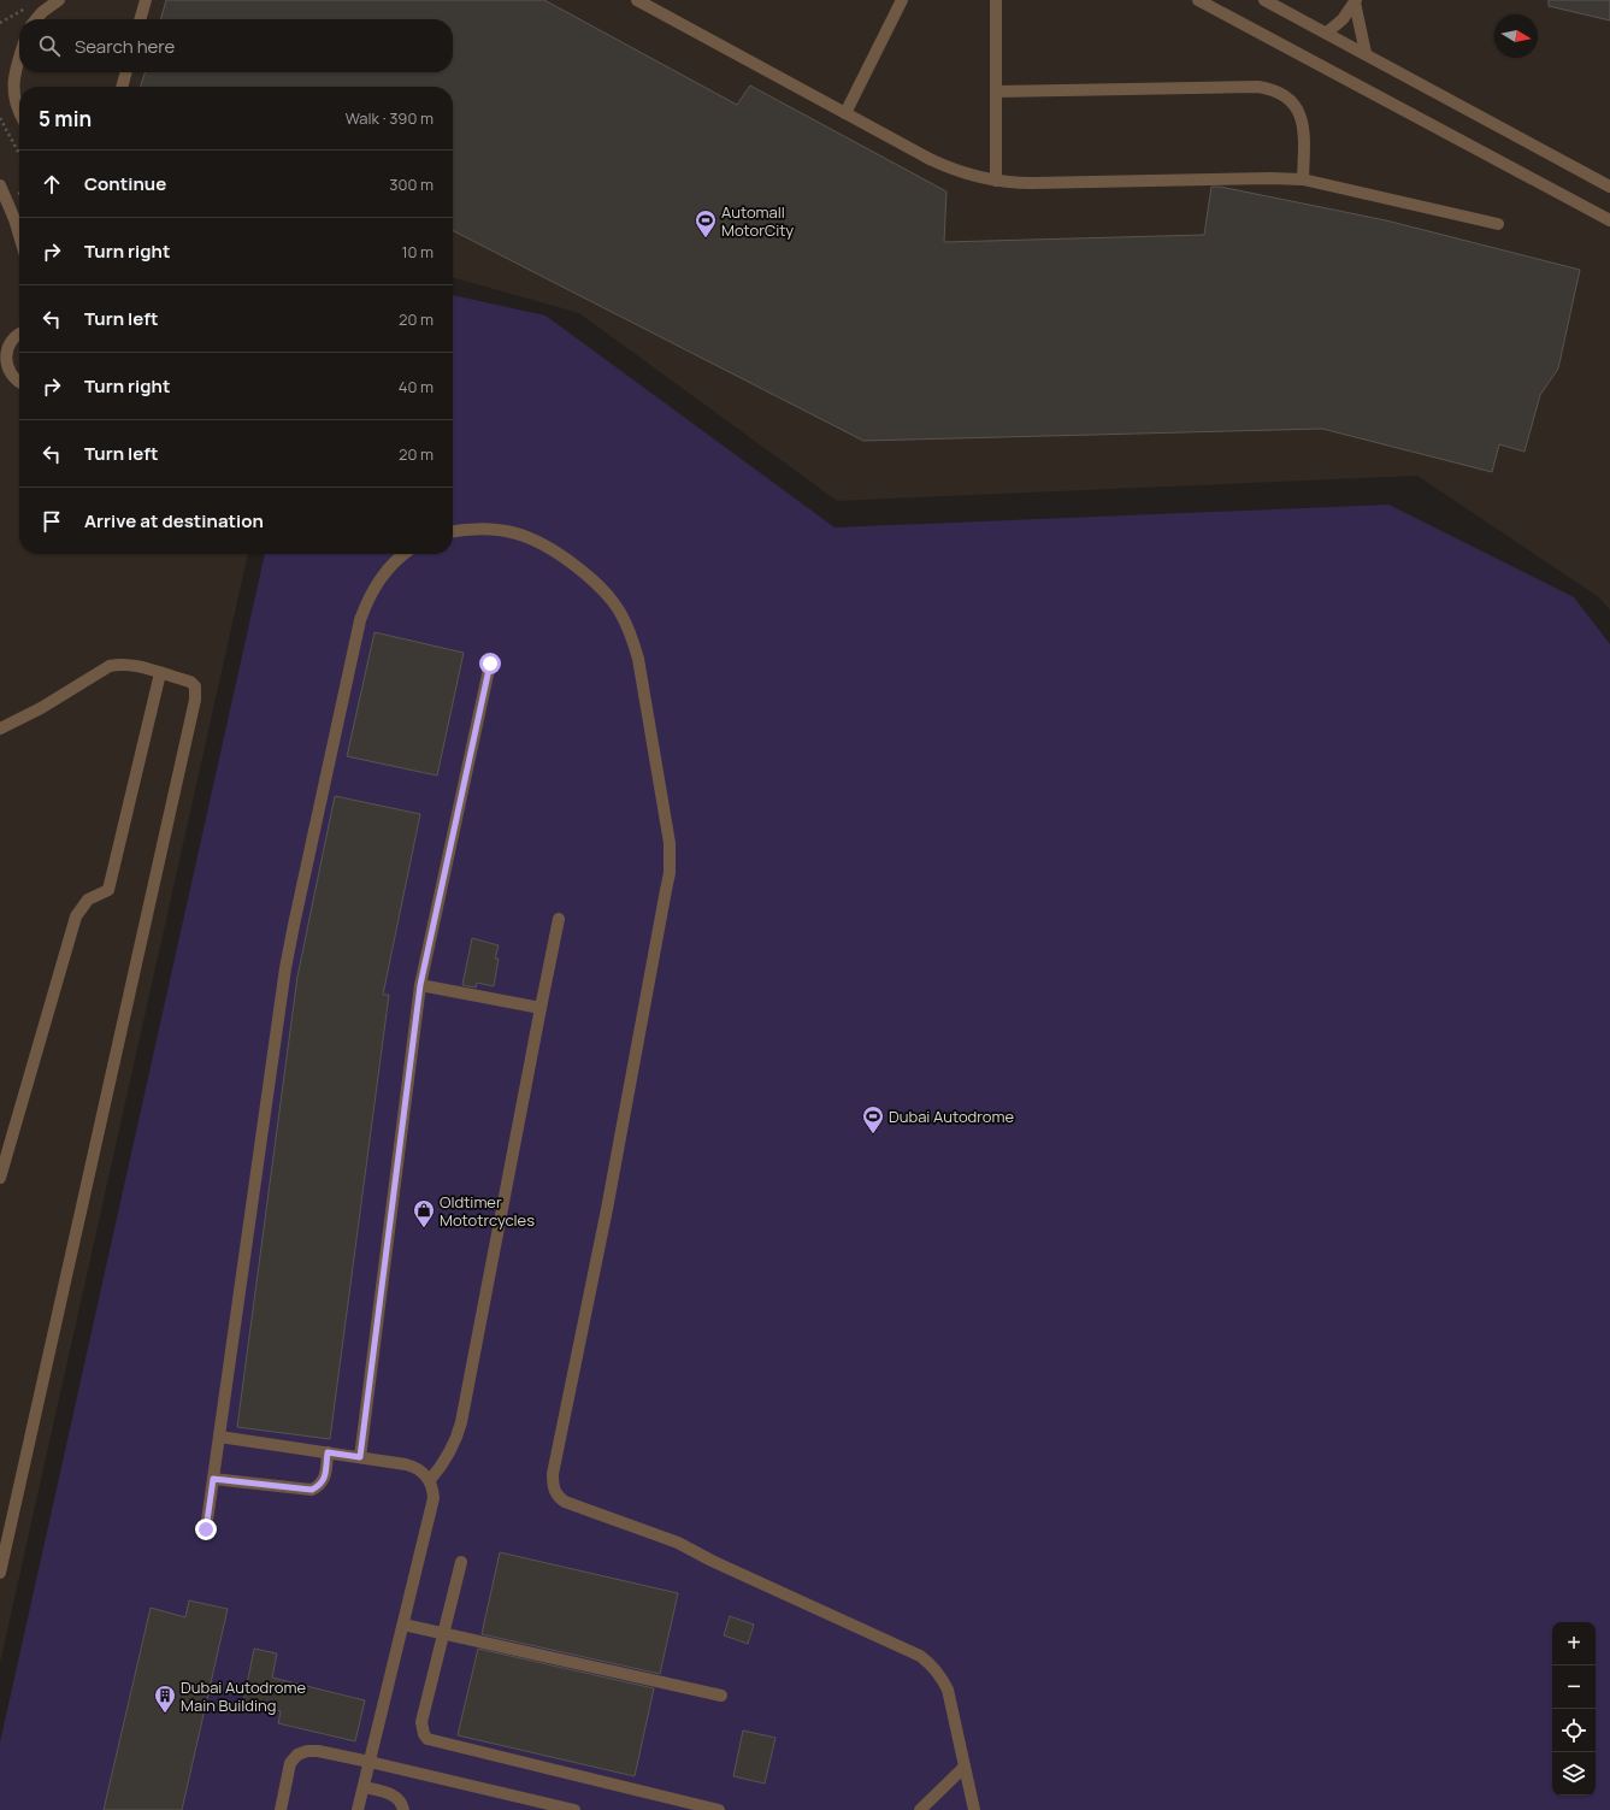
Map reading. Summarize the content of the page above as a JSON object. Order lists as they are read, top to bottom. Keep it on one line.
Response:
{"places":{"sports":["Automall MotorCity","Dubai Autodrome"],"shop":["Oldtimer Mototrcycles"],"building":["Dubai Autodrome Main Building"]},"north":"right","page":{"search":"Search here","heading":["5 min","Walk · 390 m"],"list":[["Continue","300 m"],["Turn right","10 m"],["Turn left","20 m"],["Turn right","40 m"],["Turn left","20 m"],"Arrive at destination"],"map_buttons":["+","−"]}}
